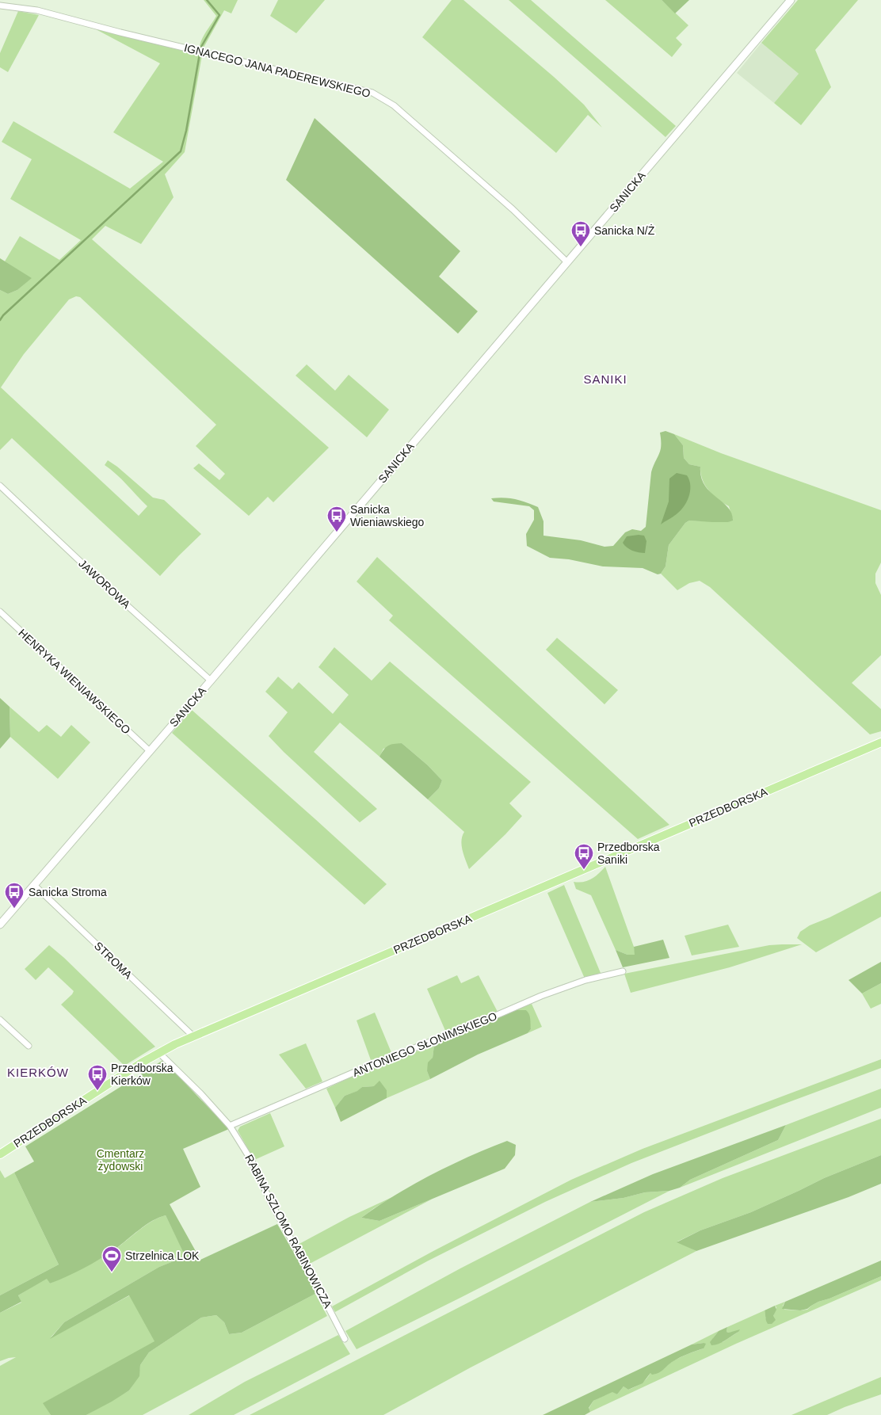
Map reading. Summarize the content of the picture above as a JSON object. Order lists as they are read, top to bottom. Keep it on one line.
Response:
{"streets":{"main road":["PRZEDBORSKA"],"street":["IGNACEGO JANA PADEREWSKIEGO","SANICKA","JAWOROWA","HENRYKA WIENIAWSKIEGO","STROMA","ANTONIEGO SŁONIMSKIEGO","RABINA SZLOMO RABINOWICZA"]},"crossings":[["IGNACEGO JANA PADEREWSKIEGO","SANICKA"],["SANICKA","JAWOROWA"],["SANICKA","HENRYKA WIENIAWSKIEGO"],["SANICKA","STROMA"],["PRZEDBORSKA","STROMA"],["PRZEDBORSKA","RABINA SZLOMO RABINOWICZA"],["ANTONIEGO SŁONIMSKIEGO","RABINA SZLOMO RABINOWICZA"]],"districts":["SANIKI","KIERKÓW"],"parks":["Cmentarz żydowski"],"places":{"bus stop":["Sanicka N/Ż","Sanicka Wieniawskiego","Przedborska Saniki","Sanicka Stroma","Przedborska Kierków"],"sports":["Strzelnica LOK"]}}
